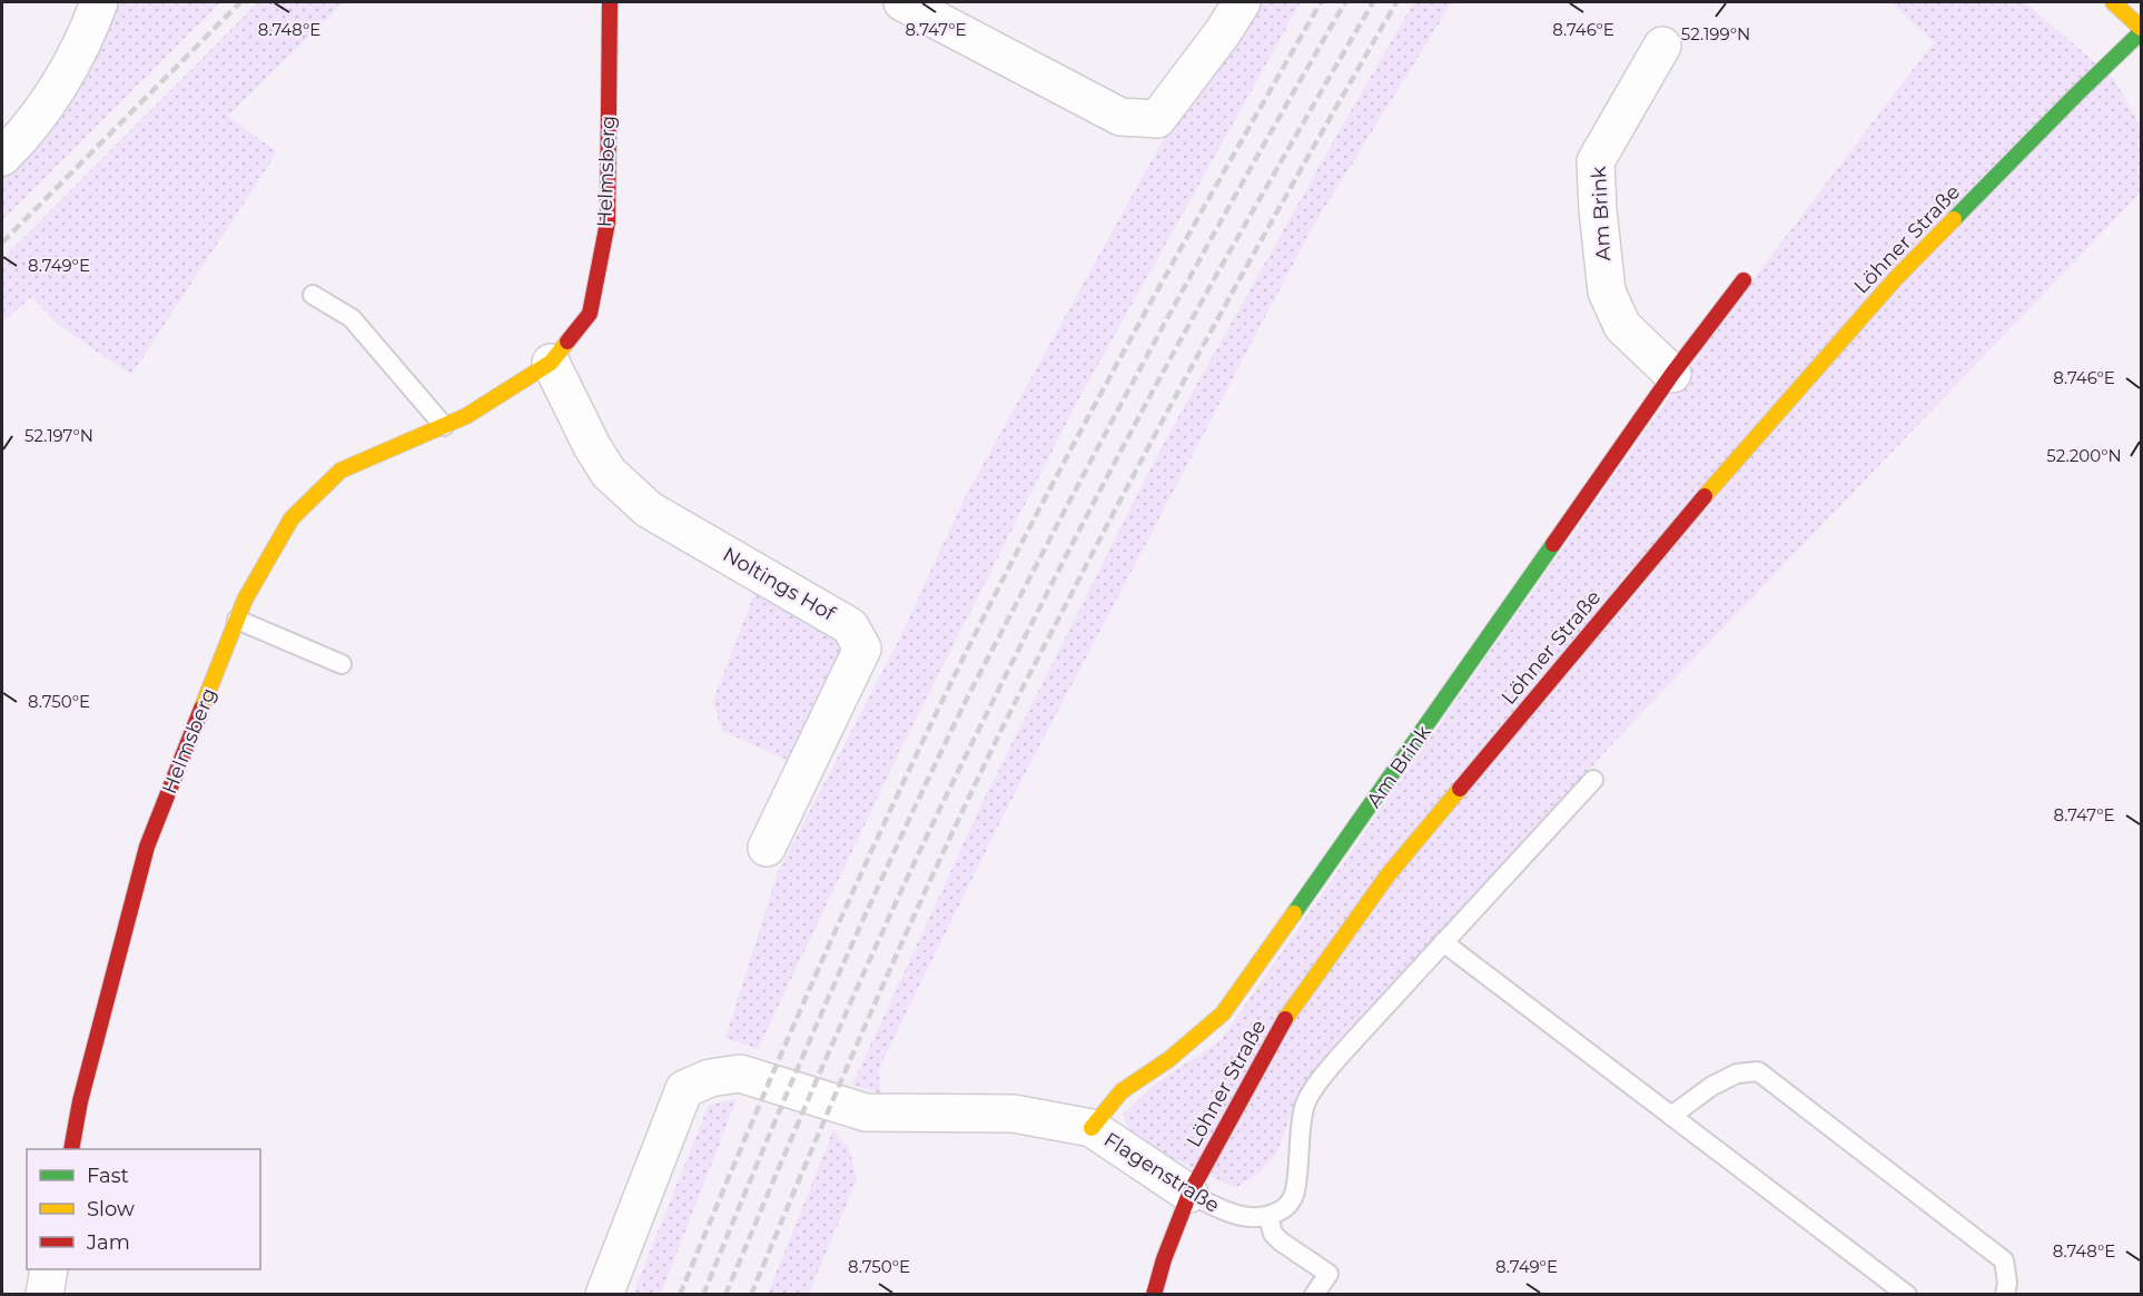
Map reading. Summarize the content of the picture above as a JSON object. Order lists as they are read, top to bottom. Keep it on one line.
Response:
{"streets":{"main road":["Helmsberg","Am Brink","Löhner Straße"],"street":["Noltings Hof","Flagenstraße"]},"crossings":[["Helmsberg","Noltings Hof"],["Am Brink","Flagenstraße"],["Löhner Straße","Flagenstraße"]],"legend":["Fast","Slow","Jam"],"coordinates":["8.748°E","8.747°E","8.746°E","52.199°N","8.749°E","52.197°N","52.200°N","8.750°E"]}
